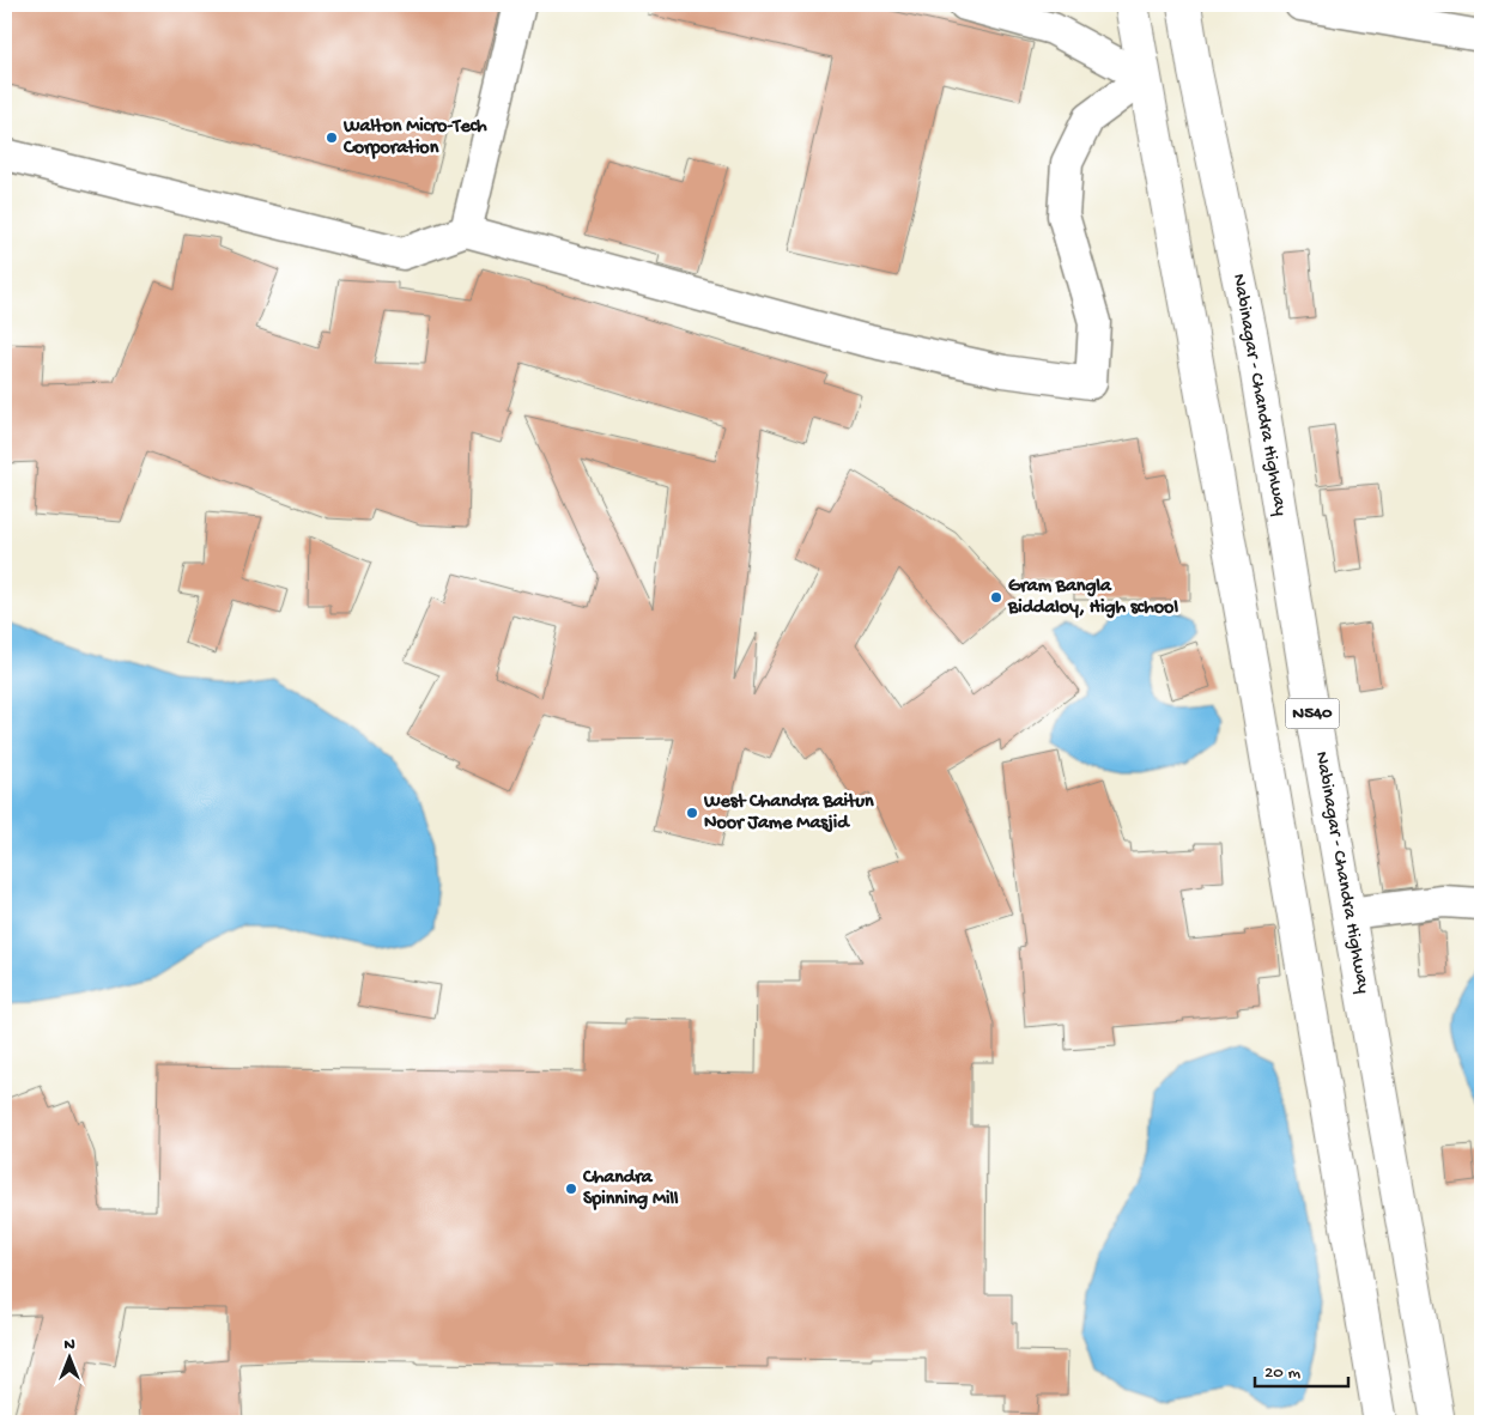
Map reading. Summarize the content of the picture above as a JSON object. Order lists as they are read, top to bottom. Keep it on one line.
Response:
{"streets":{"highway":["Nabinagar - Chandra Highway","N540"]},"places":["Walton Micro-Tech Corporation","Gram Bangla Biddaloy, High school","West Chandra Baitun Noor Jame Masjid","Chandra Spinning Mill"],"scale_bar":"20 m","north":"top"}
